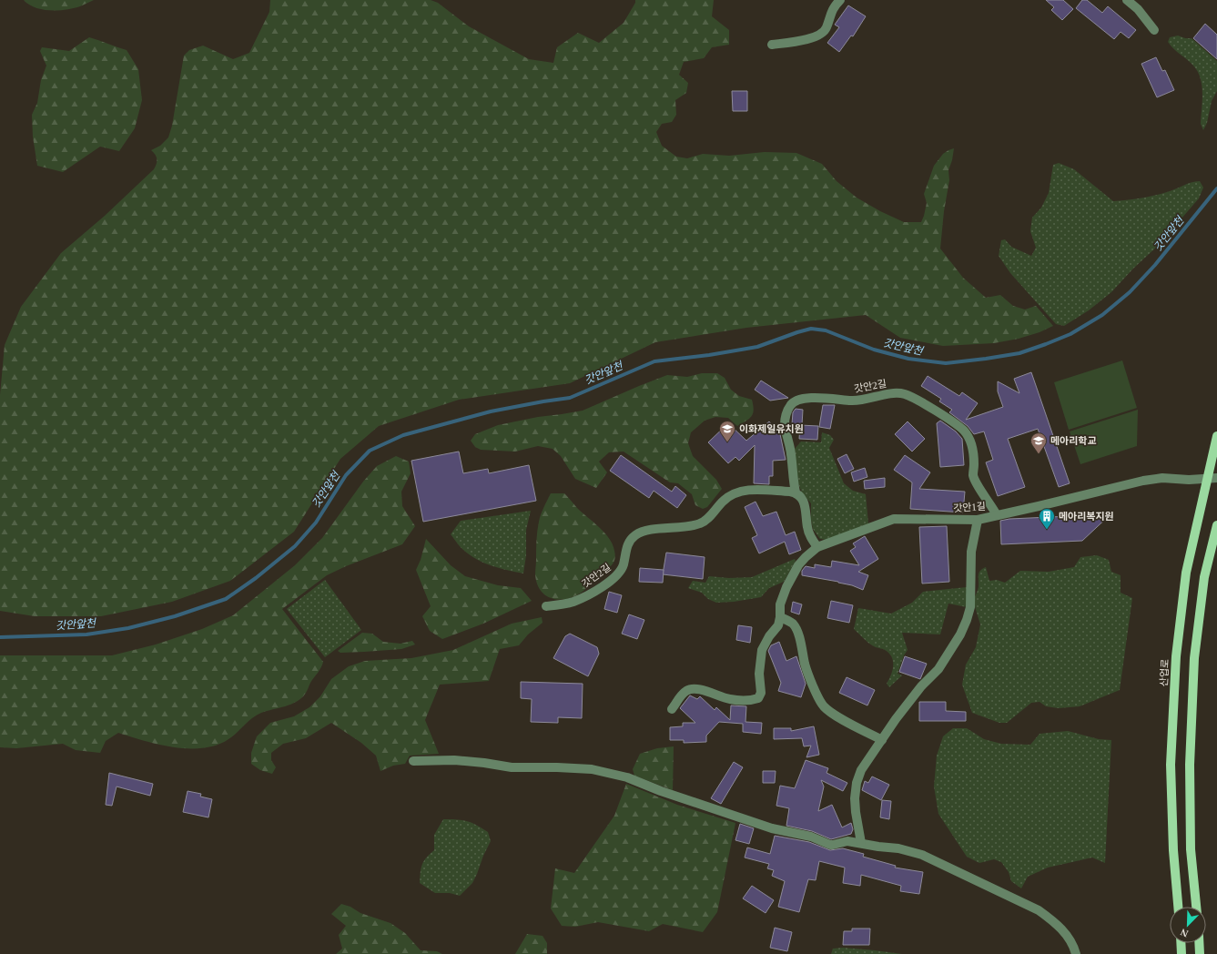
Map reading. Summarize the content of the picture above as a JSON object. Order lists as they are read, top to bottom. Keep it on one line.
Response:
{"streets":{"main road":["산업로"],"street":["갓안2길","갓안1길"]},"crossings":[["갓안2길","갓안1길"],["갓안1길","산업로"]],"water":["갓안앞천"],"places":{"school or university":["이화제일유치원","메아리학교"],"building":["메아리복지원"]},"north":"bottom left"}
